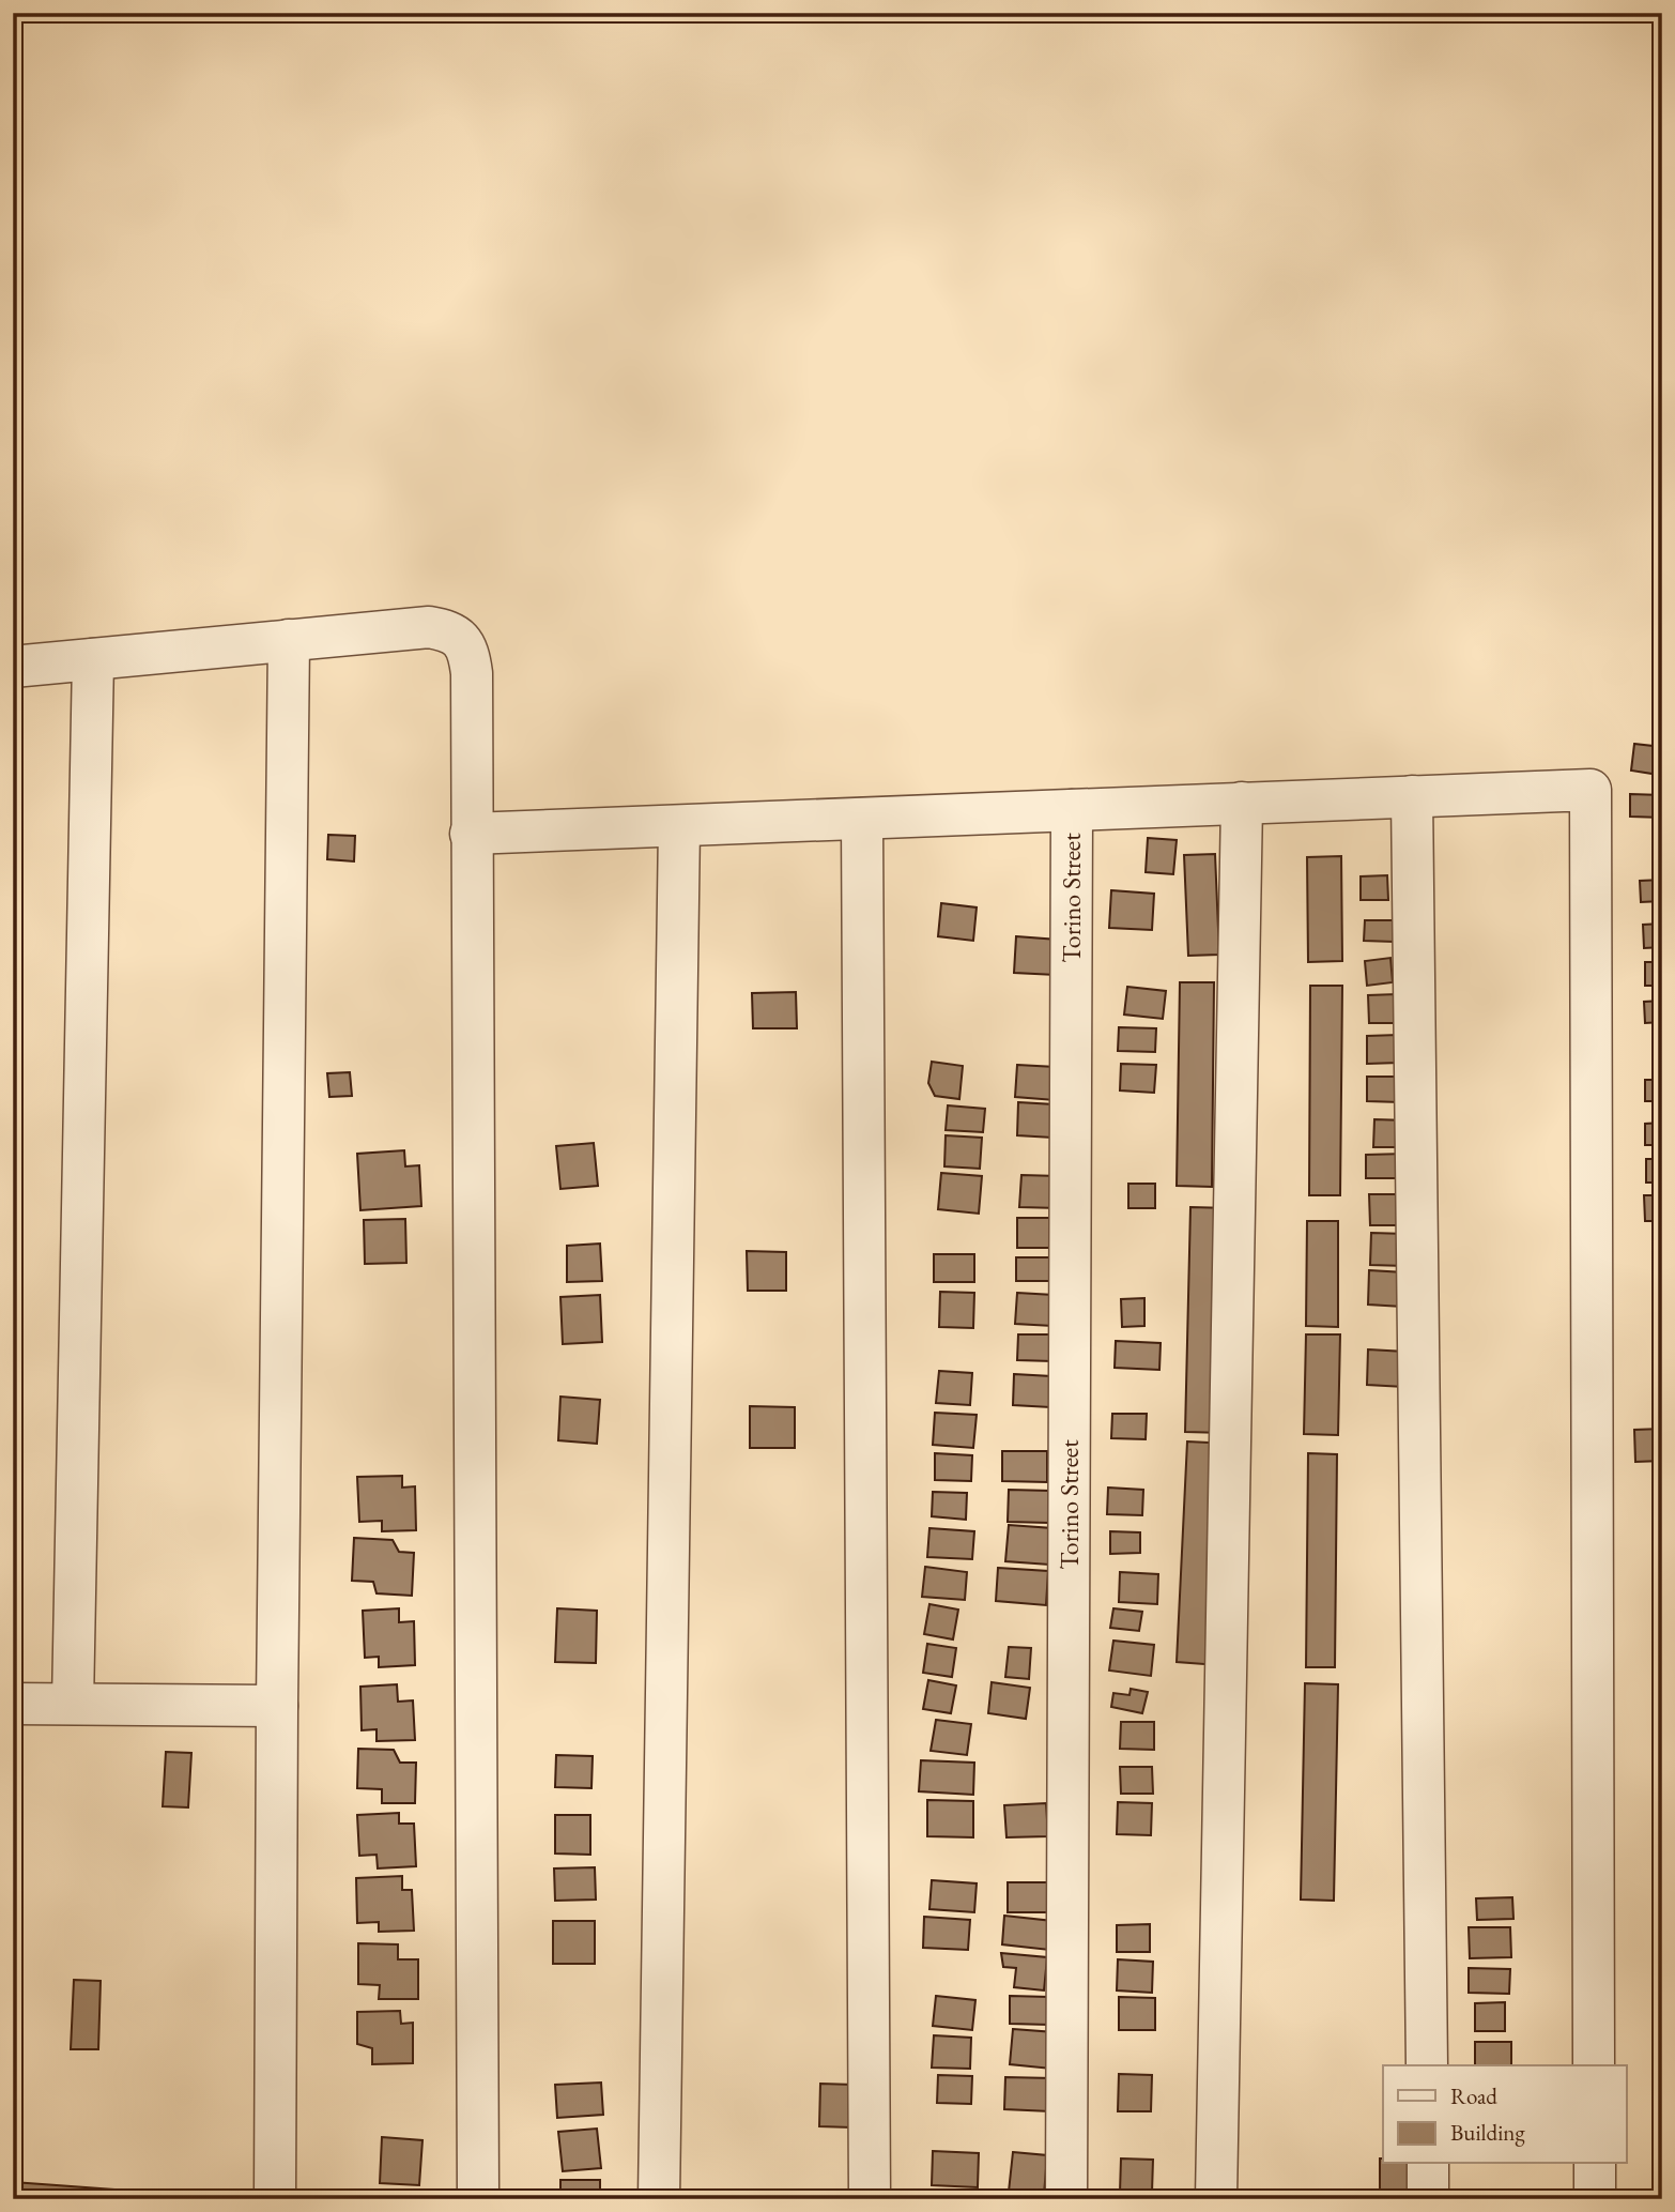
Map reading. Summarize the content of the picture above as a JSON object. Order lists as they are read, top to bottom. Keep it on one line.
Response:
{"streets":{"street":["Torino Street"]},"legend":["Road","Building"]}
